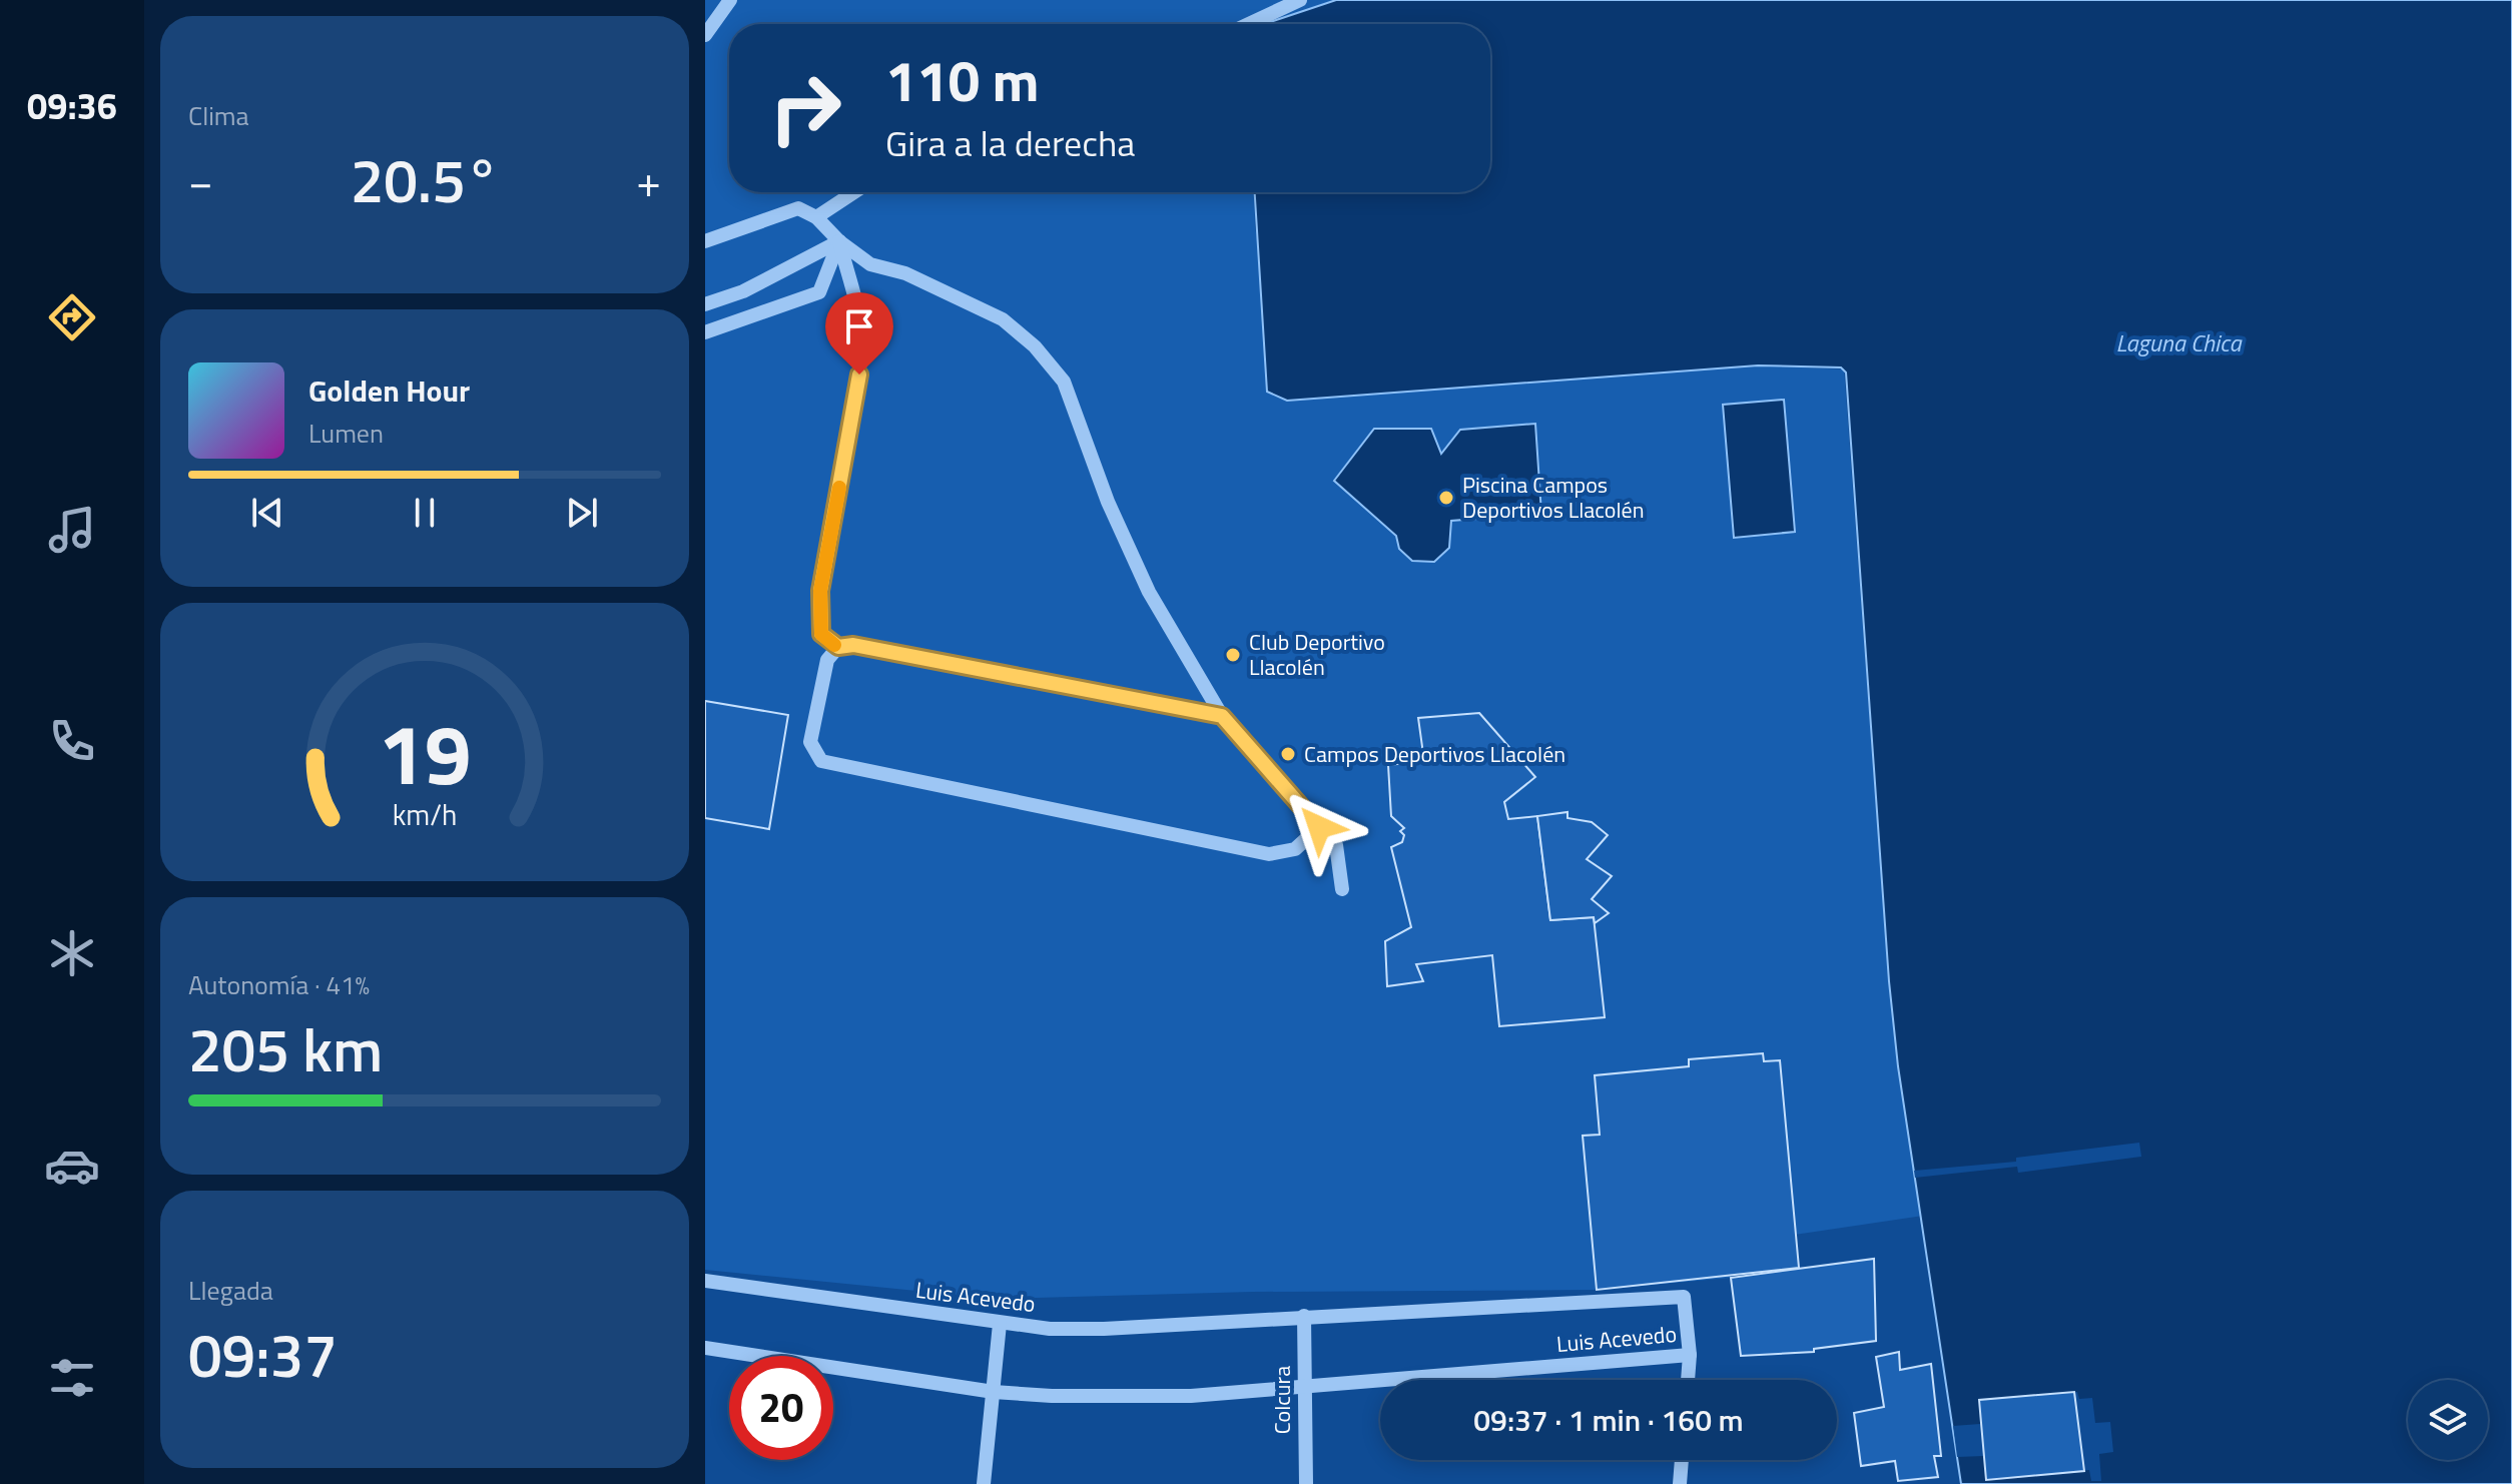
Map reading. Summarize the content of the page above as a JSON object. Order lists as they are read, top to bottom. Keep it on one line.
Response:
{"streets":{"street":["Luis Acevedo","Colcura"]},"crossings":[["Luis Acevedo","Colcura"]],"water":["Laguna Chica"],"places":["Piscina Campos Deportivos Llacolén","Club Deportivo Llacolén","Campos Deportivos Llacolén"],"page":{"tabs":"09:36","tile":["Clima",["Autonomía · 41%","205 km"],["Llegada","09:37"]],"turn":["110 m","Gira a la derecha"],"heat":["−","20.5°","+"],"song":["Golden Hour","Lumen"],"limit":"20","trip":"09:37 · 1 min · 160 m","gauge":["19","km/h"]}}
